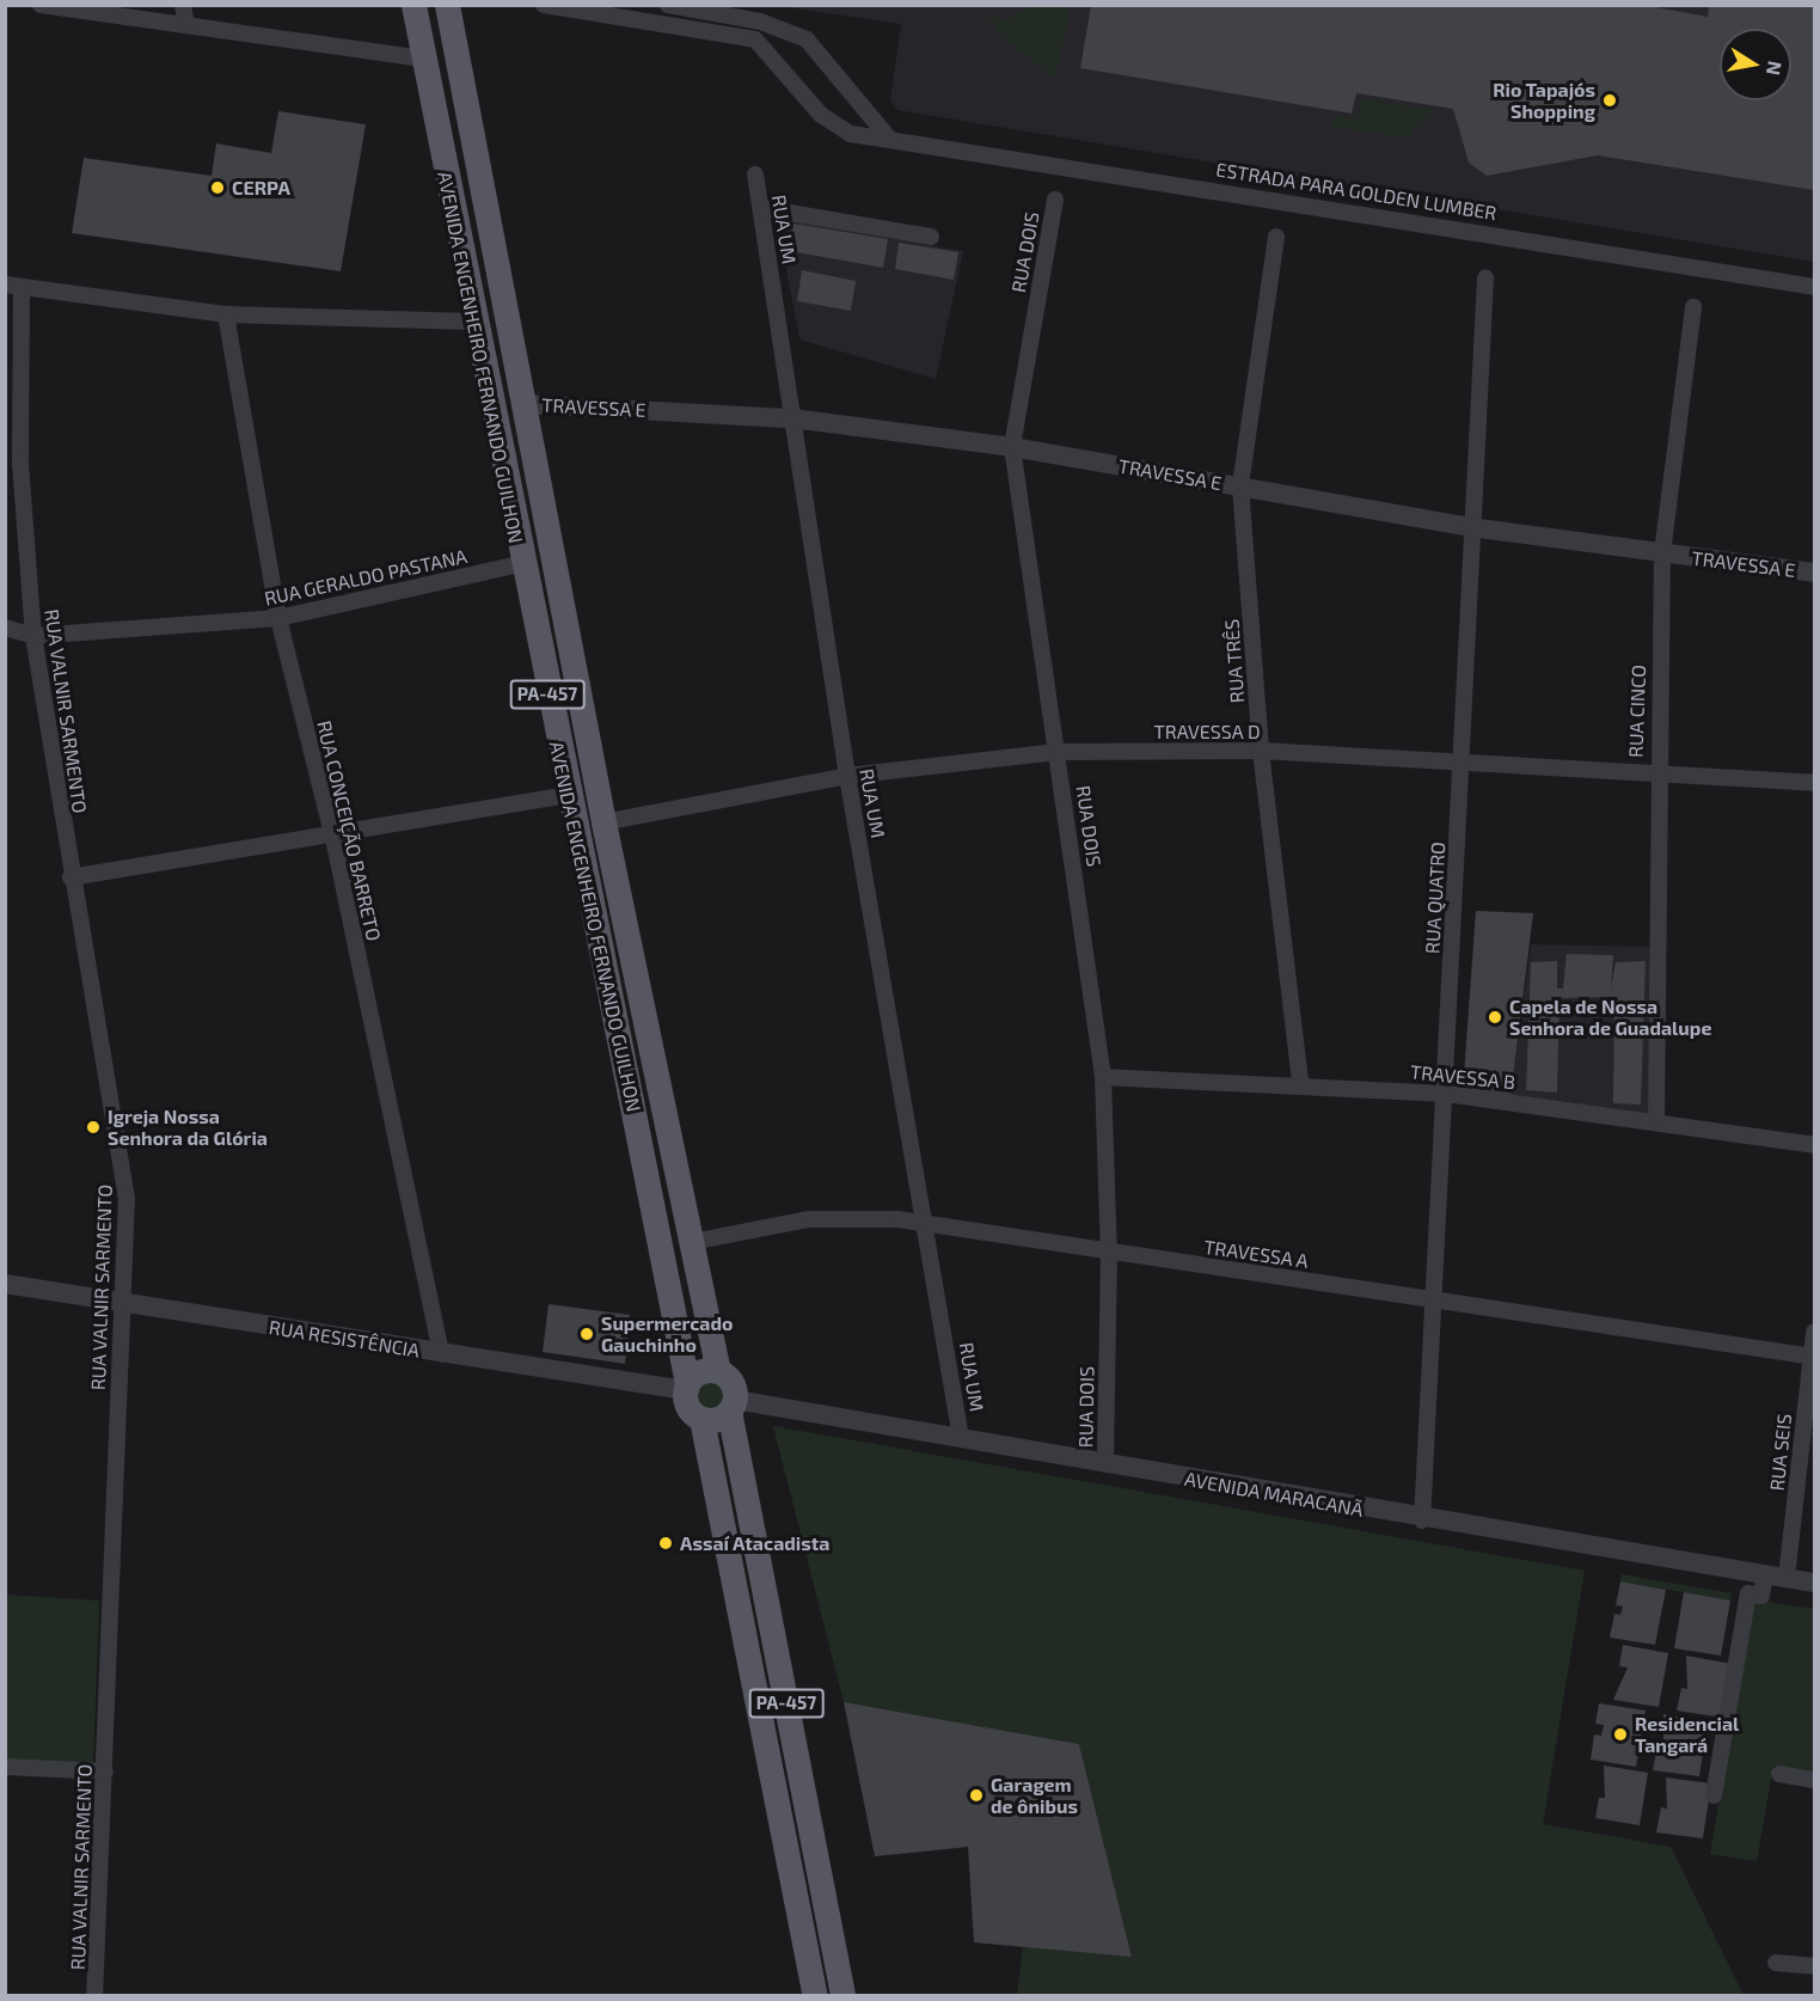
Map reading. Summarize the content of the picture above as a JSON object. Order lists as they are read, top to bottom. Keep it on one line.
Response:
{"streets":{"main road":["AVENIDA ENGENHEIRO FERNANDO GUILHON","PA-457"],"street":["ESTRADA PARA GOLDEN LUMBER","RUA UM","RUA DOIS","TRAVESSA E","RUA GERALDO PASTANA","RUA TRÊS","RUA VALNIR SARMENTO","RUA CINCO","TRAVESSA D","RUA CONCEIÇÃO BARRETO","RUA QUATRO","TRAVESSA B","TRAVESSA A","RUA RESISTÊNCIA","RUA SEIS","AVENIDA MARACANÃ"]},"crossings":[["RUA UM","TRAVESSA E"],["RUA UM","TRAVESSA D"],["RUA UM","TRAVESSA A"],["RUA UM","AVENIDA MARACANÃ"],["RUA DOIS","TRAVESSA E"],["RUA DOIS","TRAVESSA D"],["RUA DOIS","TRAVESSA B"],["RUA DOIS","TRAVESSA A"],["RUA DOIS","AVENIDA MARACANÃ"],["AVENIDA ENGENHEIRO FERNANDO GUILHON","TRAVESSA E"],["AVENIDA ENGENHEIRO FERNANDO GUILHON","RUA GERALDO PASTANA"],["AVENIDA ENGENHEIRO FERNANDO GUILHON","TRAVESSA D"],["AVENIDA ENGENHEIRO FERNANDO GUILHON","TRAVESSA A"],["AVENIDA ENGENHEIRO FERNANDO GUILHON","RUA RESISTÊNCIA"],["AVENIDA ENGENHEIRO FERNANDO GUILHON","AVENIDA MARACANÃ"],["TRAVESSA E","RUA TRÊS"],["TRAVESSA E","RUA CINCO"],["TRAVESSA E","RUA QUATRO"],["RUA GERALDO PASTANA","RUA VALNIR SARMENTO"],["RUA GERALDO PASTANA","RUA CONCEIÇÃO BARRETO"],["RUA TRÊS","TRAVESSA D"],["RUA TRÊS","TRAVESSA B"],["RUA VALNIR SARMENTO","RUA RESISTÊNCIA"],["RUA CINCO","TRAVESSA D"],["RUA CINCO","TRAVESSA B"],["TRAVESSA D","RUA QUATRO"],["RUA CONCEIÇÃO BARRETO","RUA RESISTÊNCIA"],["RUA QUATRO","TRAVESSA B"],["RUA QUATRO","TRAVESSA A"],["RUA QUATRO","AVENIDA MARACANÃ"],["TRAVESSA A","RUA SEIS"],["RUA RESISTÊNCIA","AVENIDA MARACANÃ"],["RUA SEIS","AVENIDA MARACANÃ"]],"places":["Rio Tapajós Shopping","CERPA","Capela de Nossa Senhora de Guadalupe","Igreja Nossa Senhora da Glória","Supermercado Gauchinho","Assaí Atacadista","Residencial Tangará","Garagem de ônibus"],"north":"right"}
